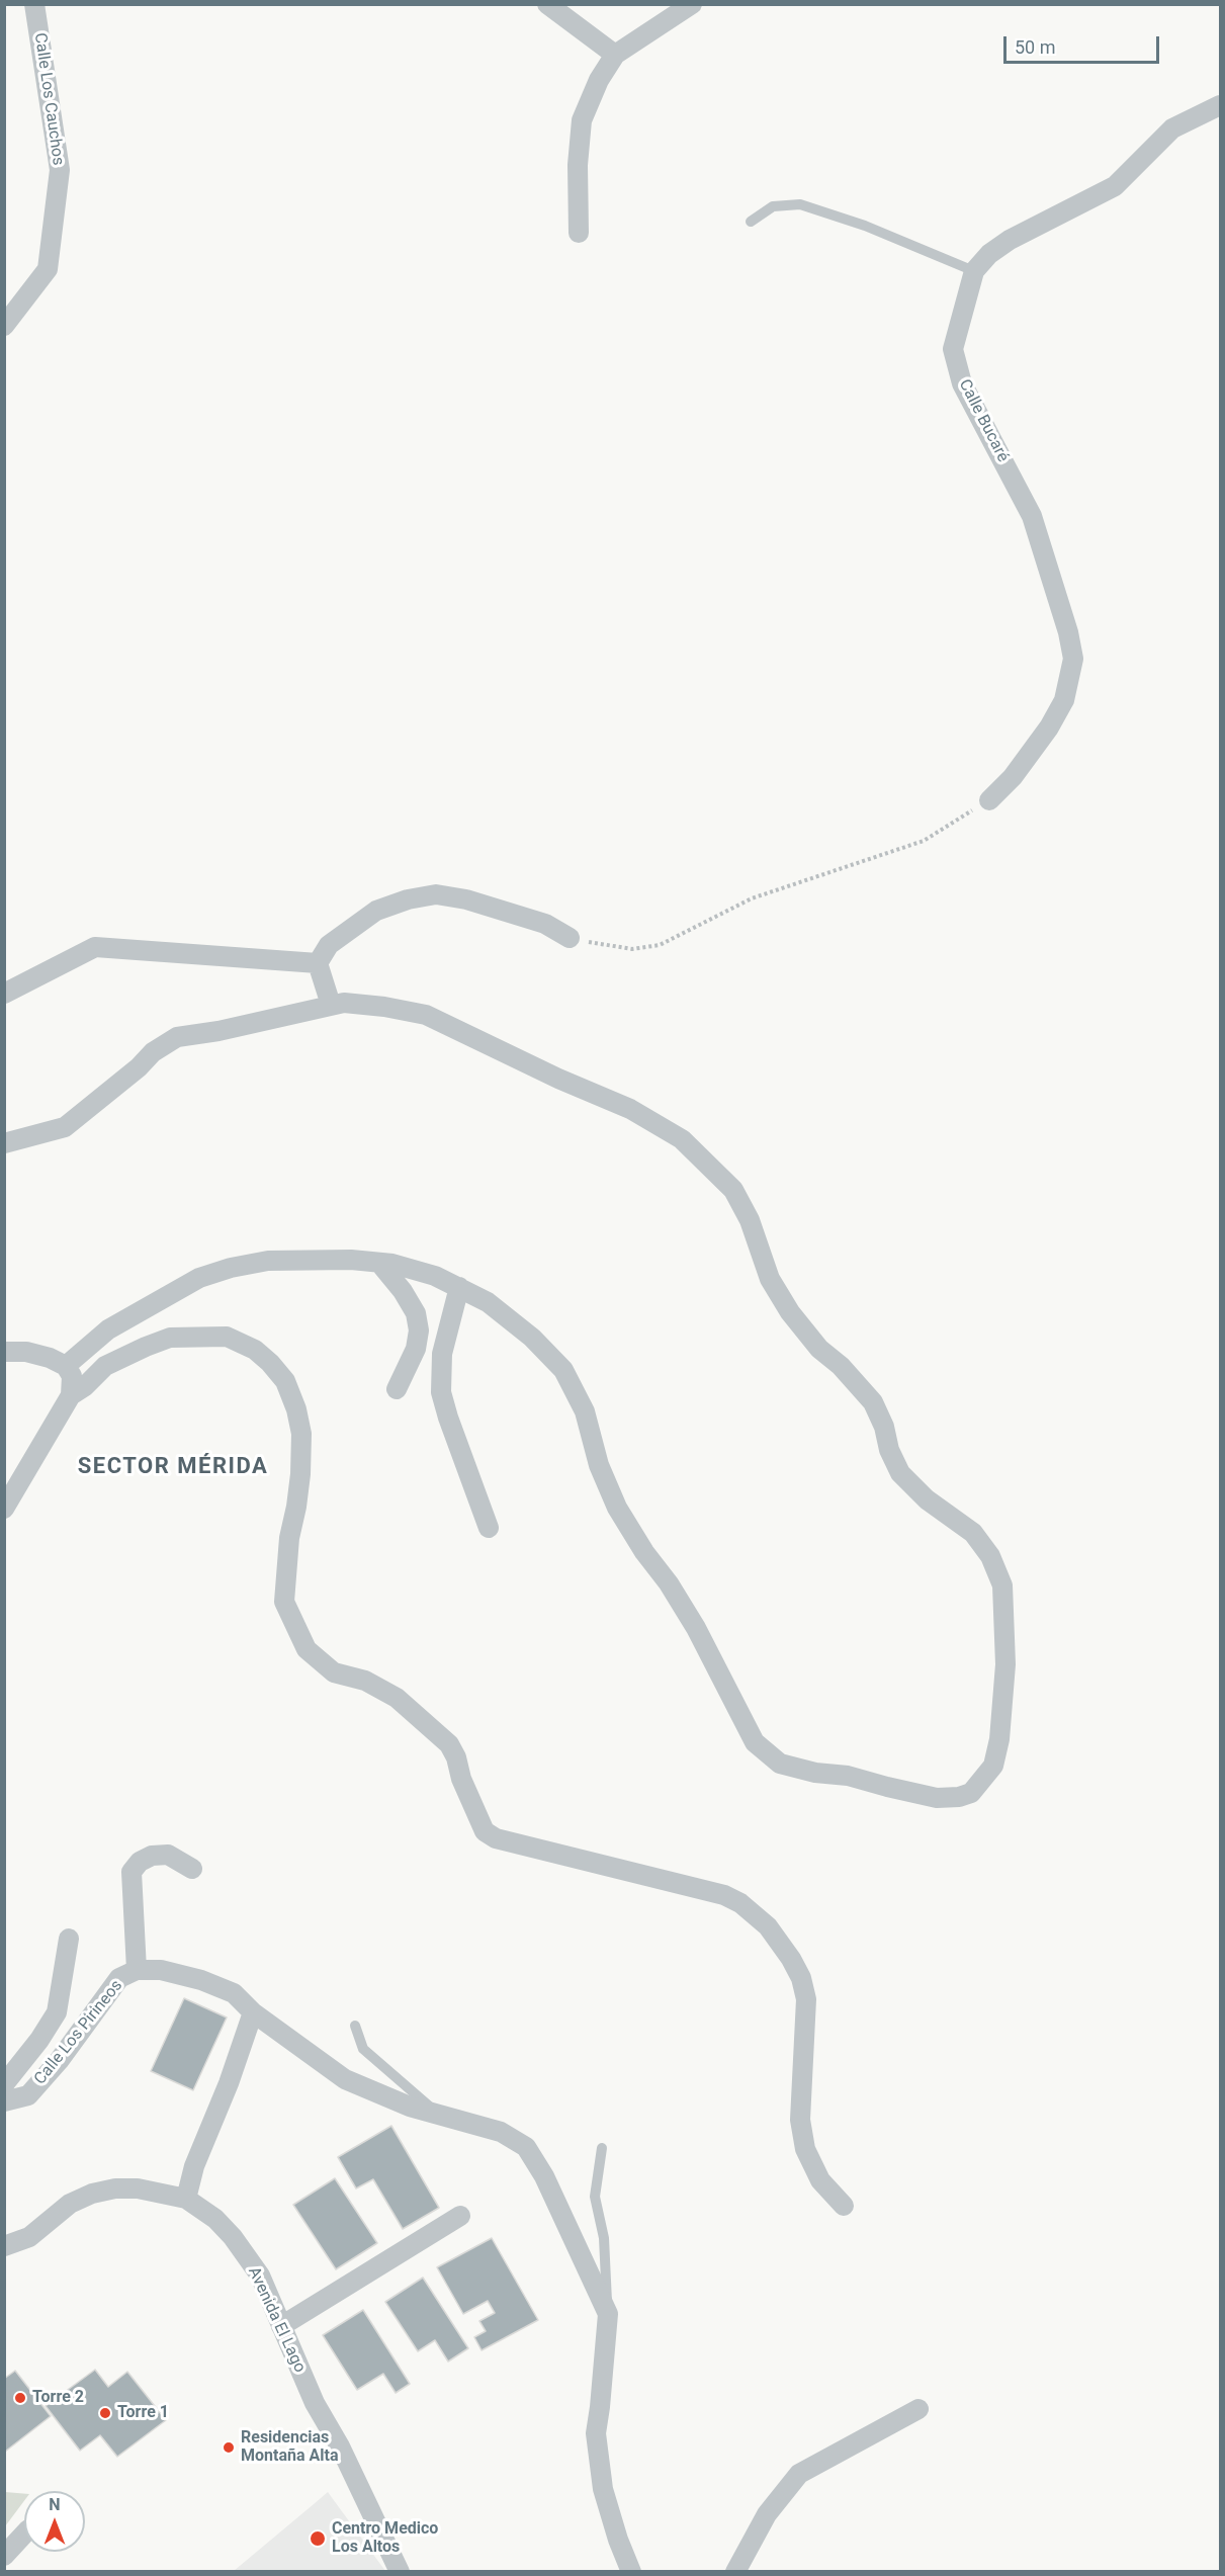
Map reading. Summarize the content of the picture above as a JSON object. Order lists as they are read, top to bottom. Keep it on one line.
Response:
{"streets":{"street":["Calle Los Cauchos","Calle Bucaré","Calle Los Pirineos","Avenida El Lago"]},"districts":["SECTOR MÉRIDA"],"places":["Torre 2","Torre 1","Residencias Montaña Alta","Centro Medico Los Altos"],"scale_bar":"50 m","north":"top"}
